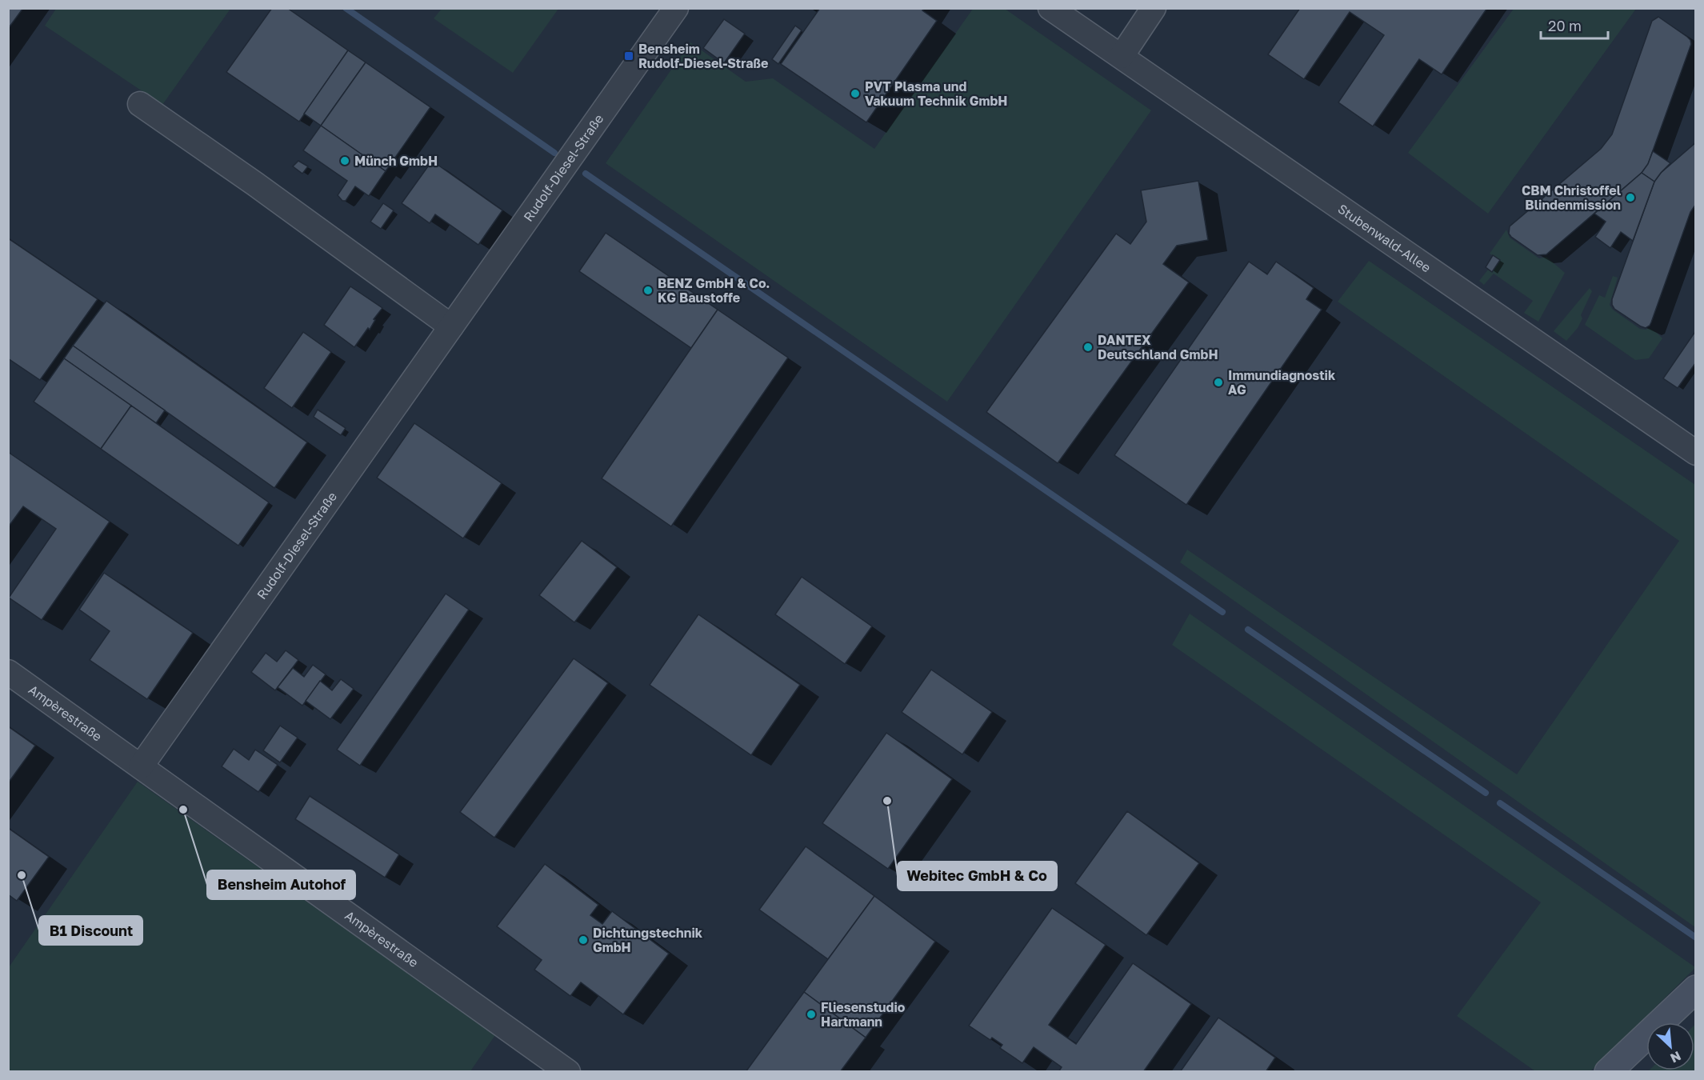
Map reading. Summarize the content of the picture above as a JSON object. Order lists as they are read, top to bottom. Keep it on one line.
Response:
{"streets":{"street":["Rudolf-Diesel-Straße","Stubenwald-Allee","Ampèrestraße"]},"crossings":[["Rudolf-Diesel-Straße","Ampèrestraße"]],"places":{"transit":["Bensheim Rudolf-Diesel-Straße"],"other":["PVT Plasma und Vakuum Technik GmbH","Münch GmbH","CBM Christoffel Blindenmission","BENZ GmbH & Co. KG Baustoffe","DANTEX Deutschland GmbH","Immundiagnostik AG","Webitec GmbH & Co","Bensheim Autohof","B1 Discount","Dichtungstechnik GmbH","Fliesenstudio Hartmann"]},"scale_bar":"20 m","north":"bottom right"}
